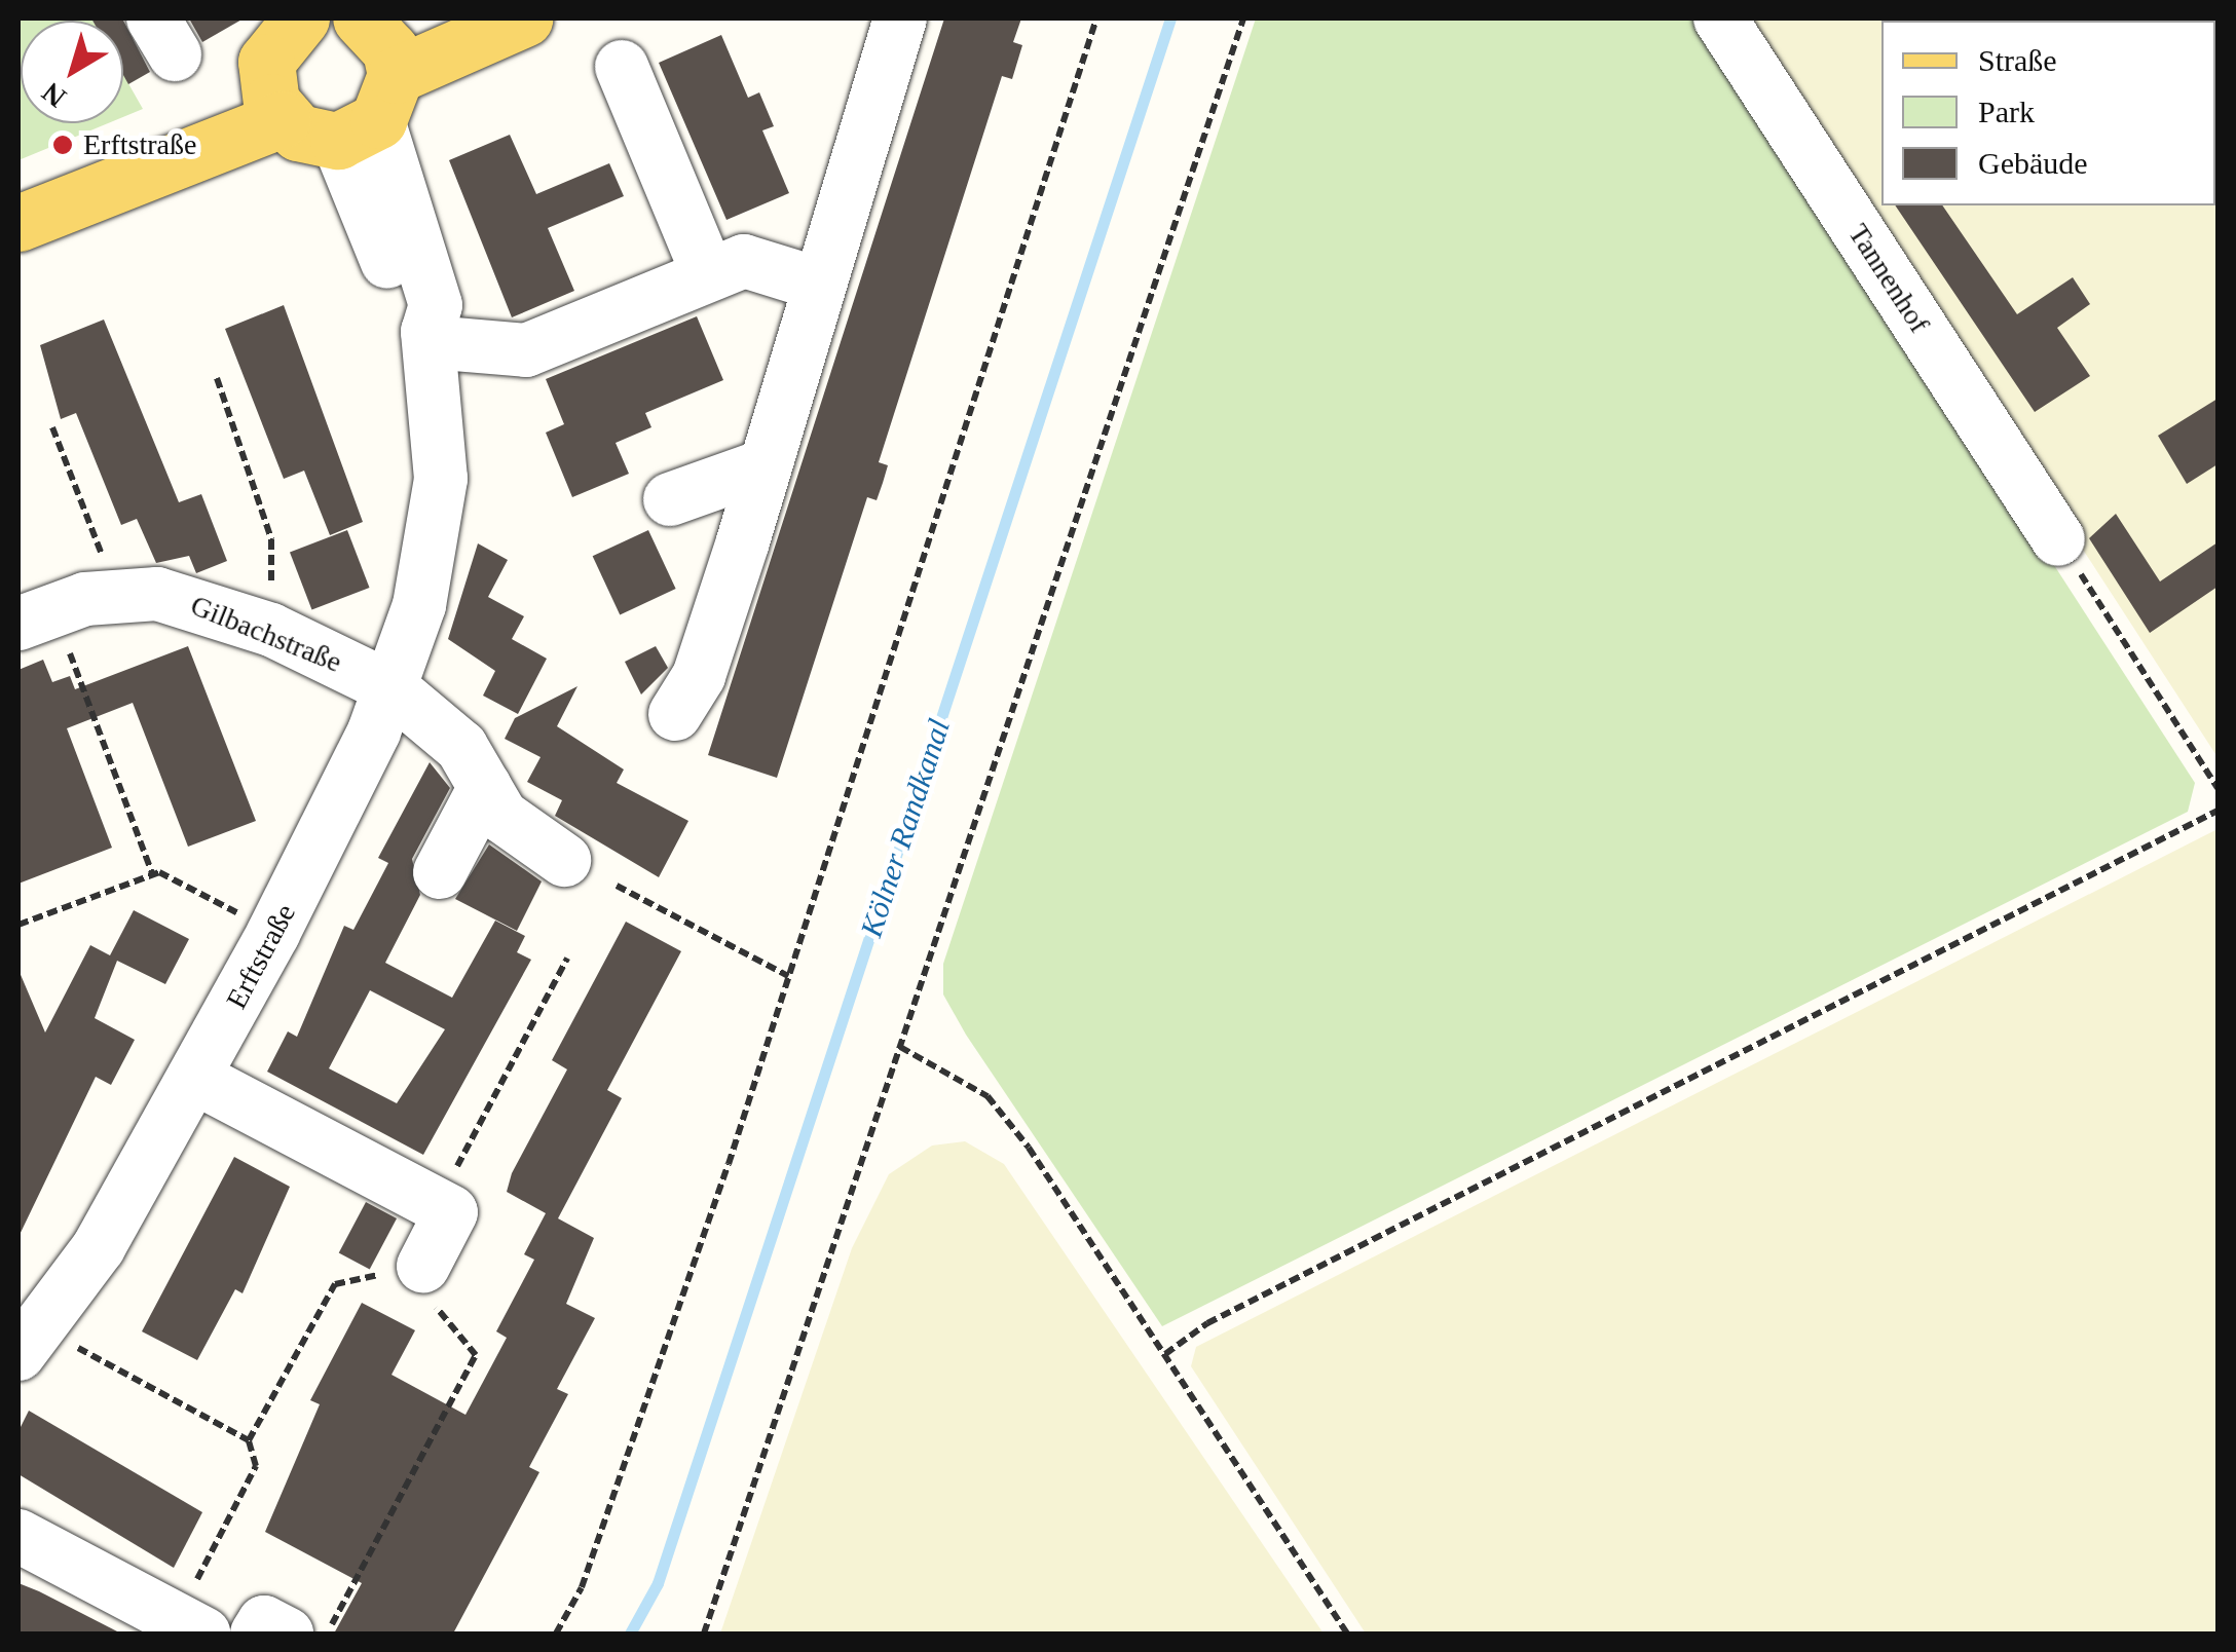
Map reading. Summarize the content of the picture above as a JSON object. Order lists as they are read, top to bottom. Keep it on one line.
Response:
{"streets":{"street":["Tannenhof","Gilbachstraße","Erftstraße"]},"crossings":[["Gilbachstraße","Erftstraße"]],"water":["Kölner Randkanal"],"places":["Erftstraße"],"legend":["Straße","Park","Gebäude"],"north":"bottom left"}
